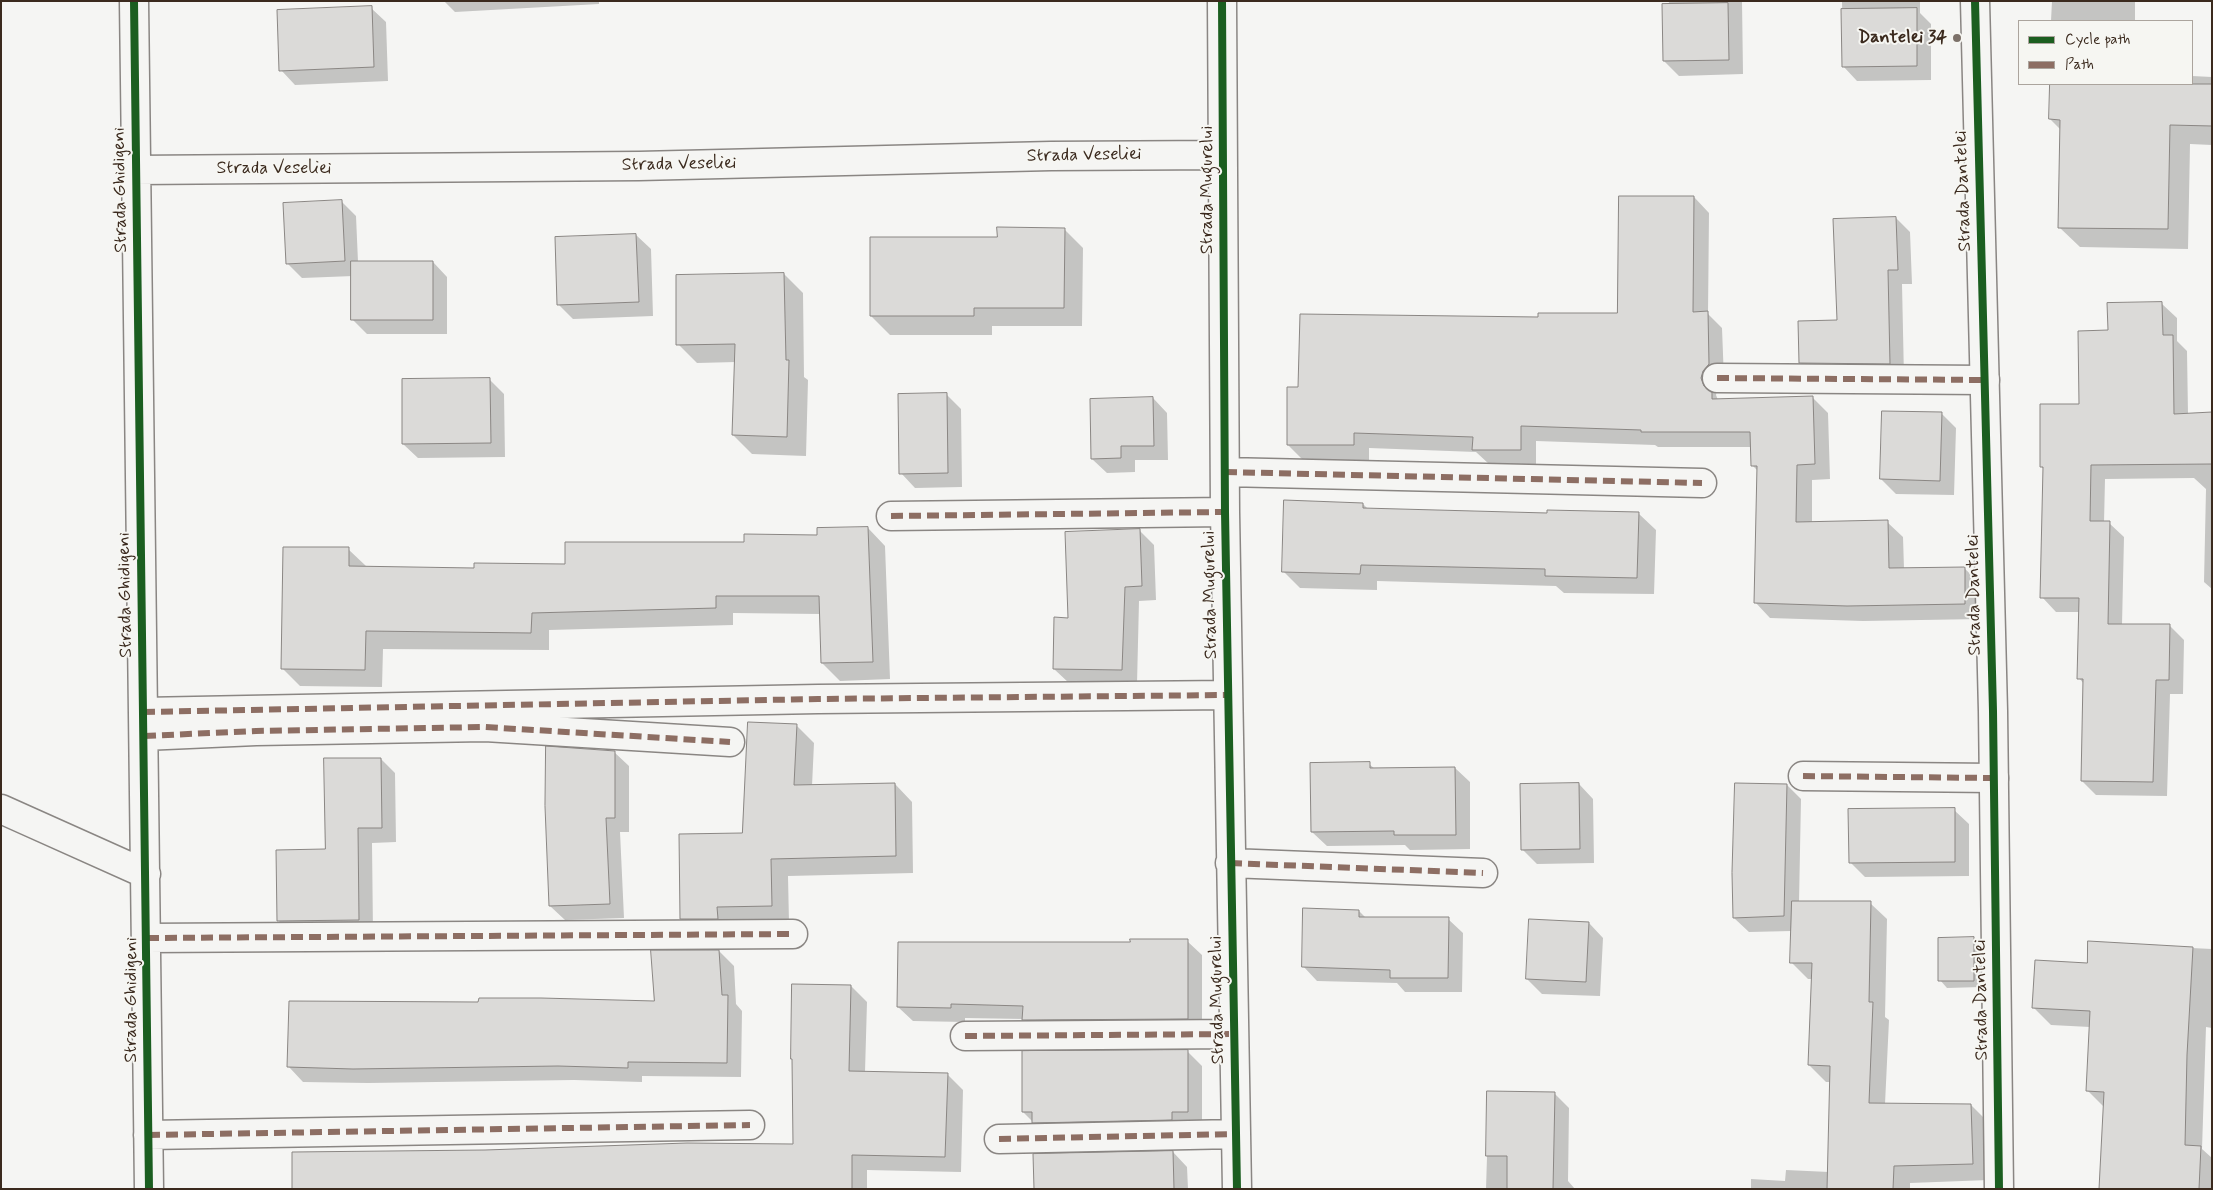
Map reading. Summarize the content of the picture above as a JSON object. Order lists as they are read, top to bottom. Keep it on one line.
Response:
{"streets":{"street":["Strada Veseliei","Strada Ghidigeni","Strada Mugurelui","Strada Dantelei"]},"crossings":[["Strada Veseliei","Strada Ghidigeni"],["Strada Veseliei","Strada Mugurelui"]],"places":["Dantelei 34"],"legend":["Cycle path","Path"]}
